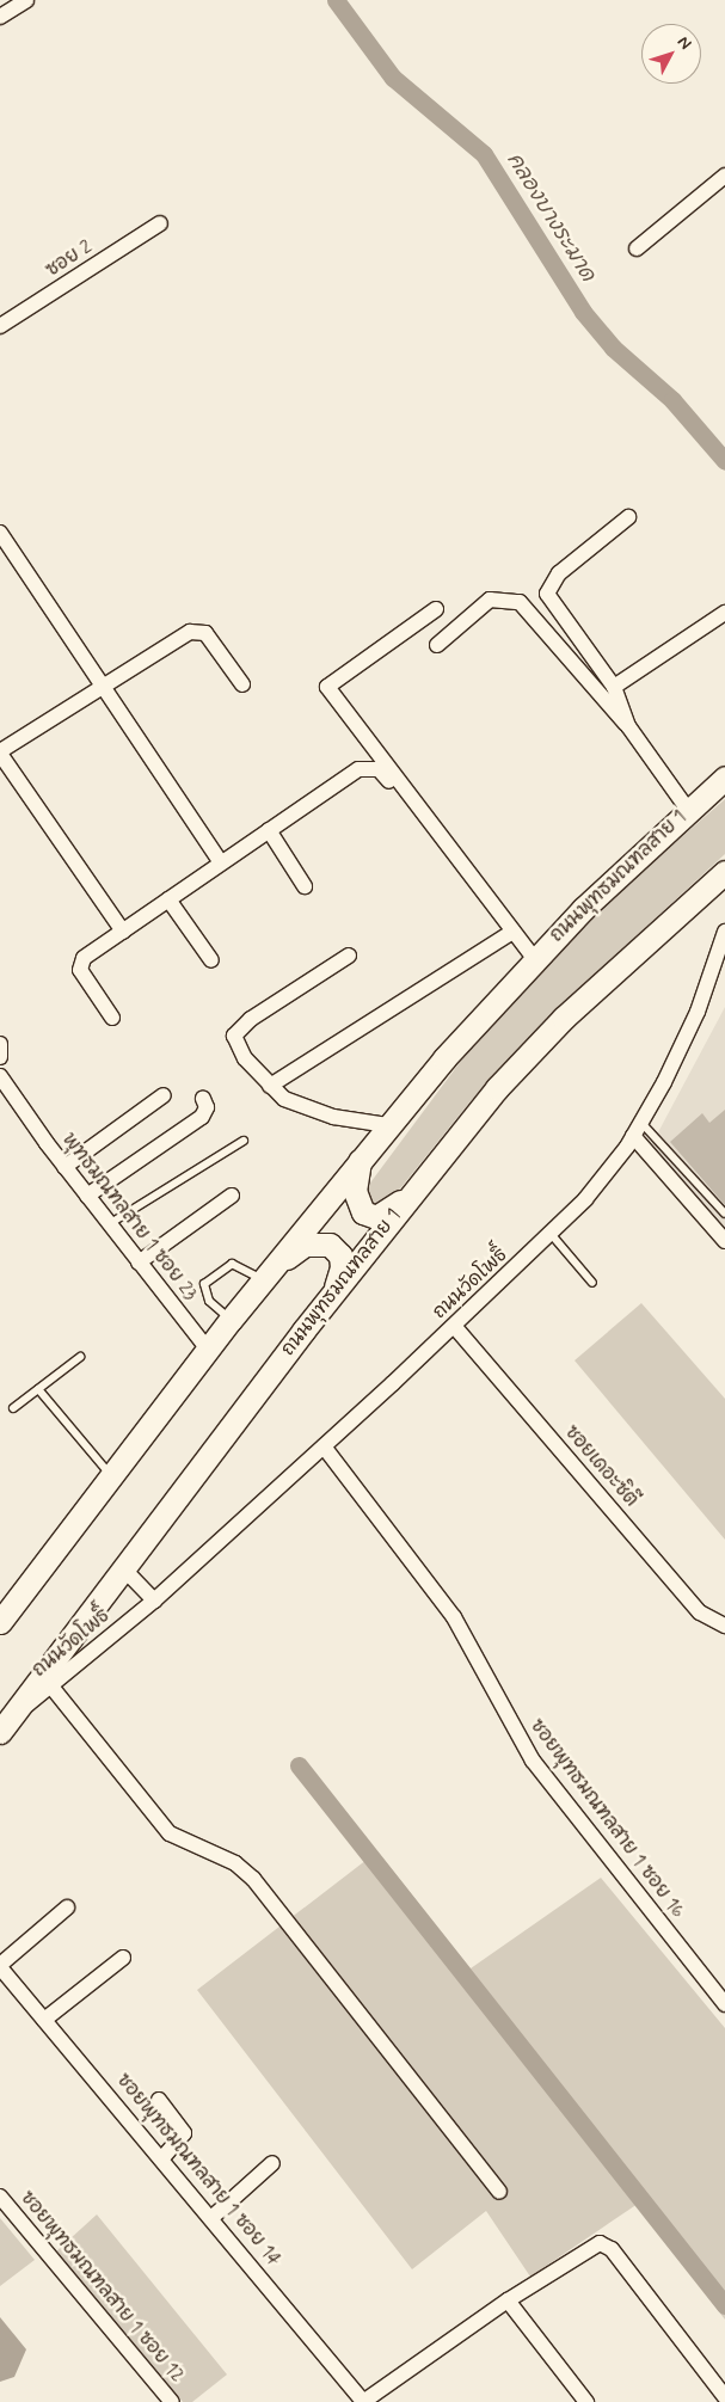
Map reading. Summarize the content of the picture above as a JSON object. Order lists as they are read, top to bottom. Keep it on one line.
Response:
{"streets":{"main road":["ถนนพุทธมณฑลสาย 1"],"street":["ซอย 2","พุทธมณฑลสาย 1 ซอย 23","ถนนวัดโพธิ์","ซอยเดอะซิตี","ซอยพุทธมณฑลสาย 1 ซอย 16","ซอยพุทธมณฑลสาย 1 ซอย 14","ซอยพุทธมณฑลสาย 1 ซอย 12"]},"crossings":[["ถนนพุทธมณฑลสาย 1","พุทธมณฑลสาย 1 ซอย 23"],["ถนนพุทธมณฑลสาย 1","ถนนวัดโพธิ์"],["ถนนวัดโพธิ์","ซอยเดอะซิตี"],["ถนนวัดโพธิ์","ซอยพุทธมณฑลสาย 1 ซอย 16"]],"water":["คลองบางระมาด"],"north":"top right"}
